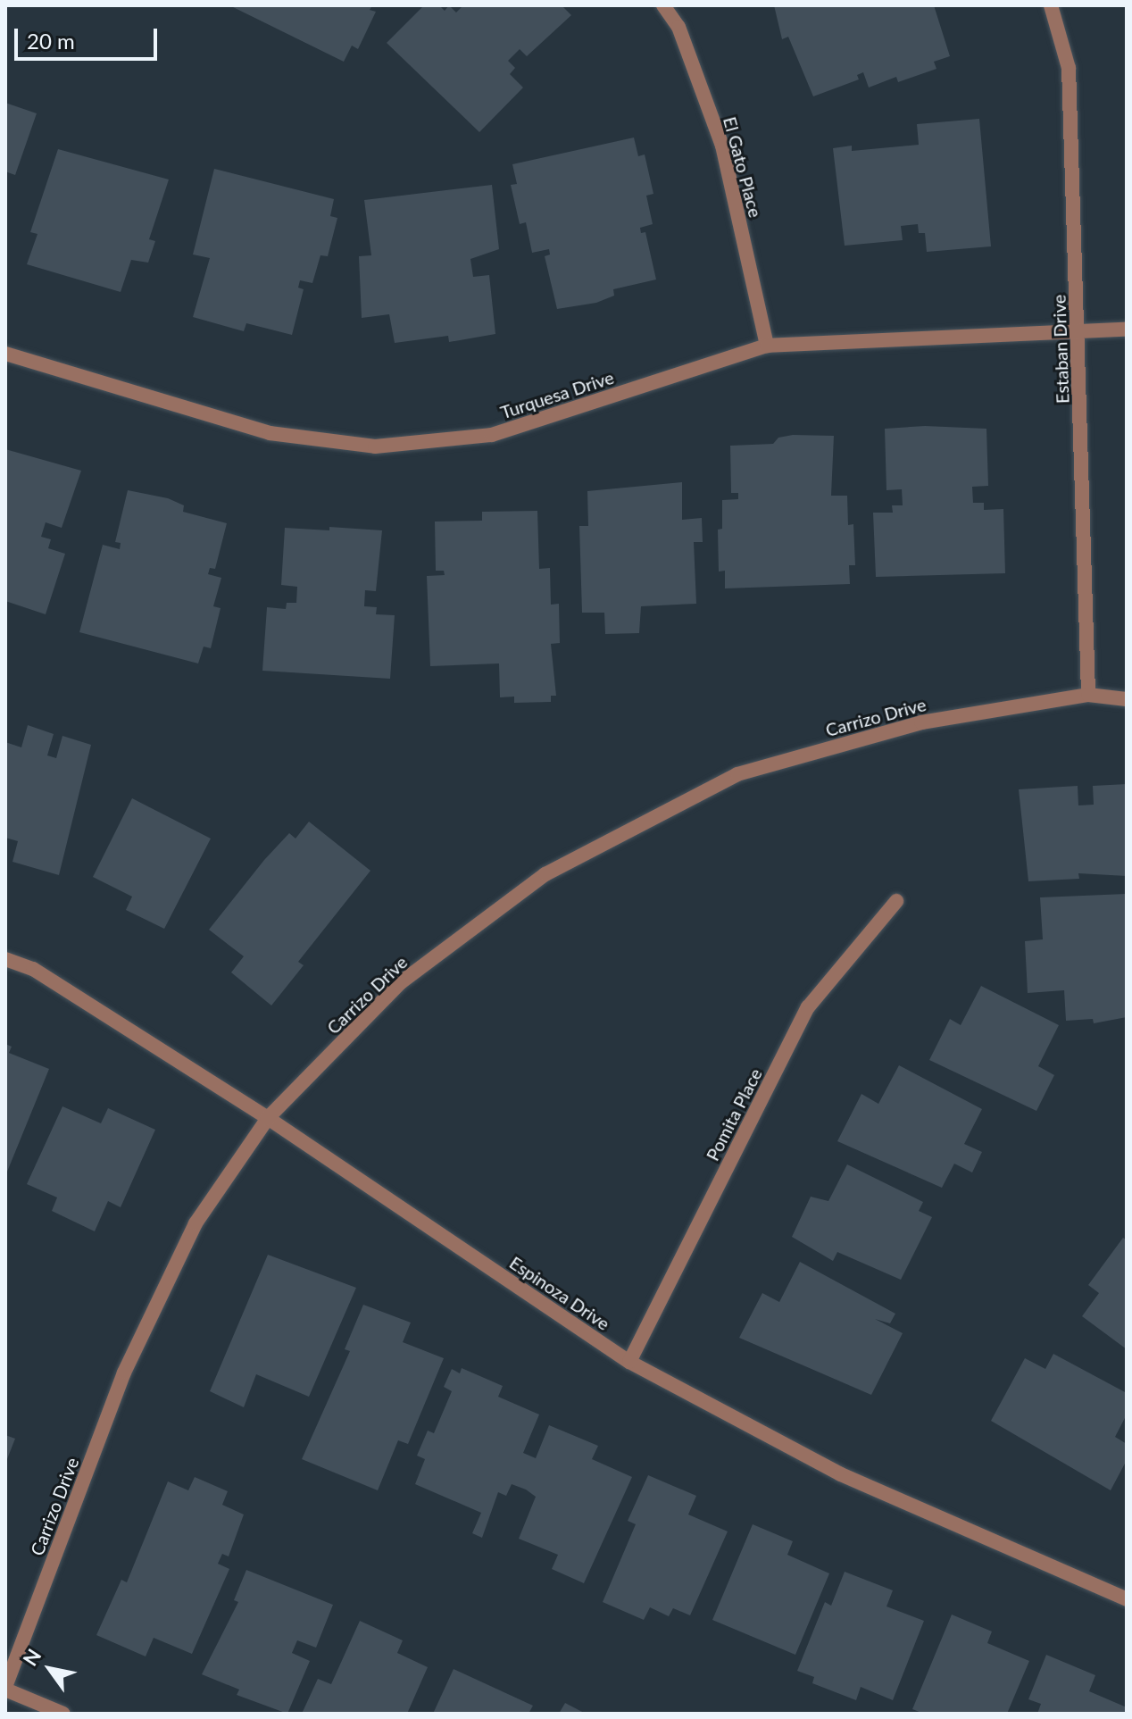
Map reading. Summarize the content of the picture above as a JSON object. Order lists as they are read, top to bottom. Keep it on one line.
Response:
{"streets":{"street":["El Gato Place","Estaban Drive","Turquesa Drive","Carrizo Drive","Pomita Place","Espinoza Drive"]},"crossings":[["El Gato Place","Turquesa Drive"],["Estaban Drive","Turquesa Drive"],["Estaban Drive","Carrizo Drive"],["Carrizo Drive","Espinoza Drive"],["Pomita Place","Espinoza Drive"]],"scale_bar":"20 m","north":"top left"}
